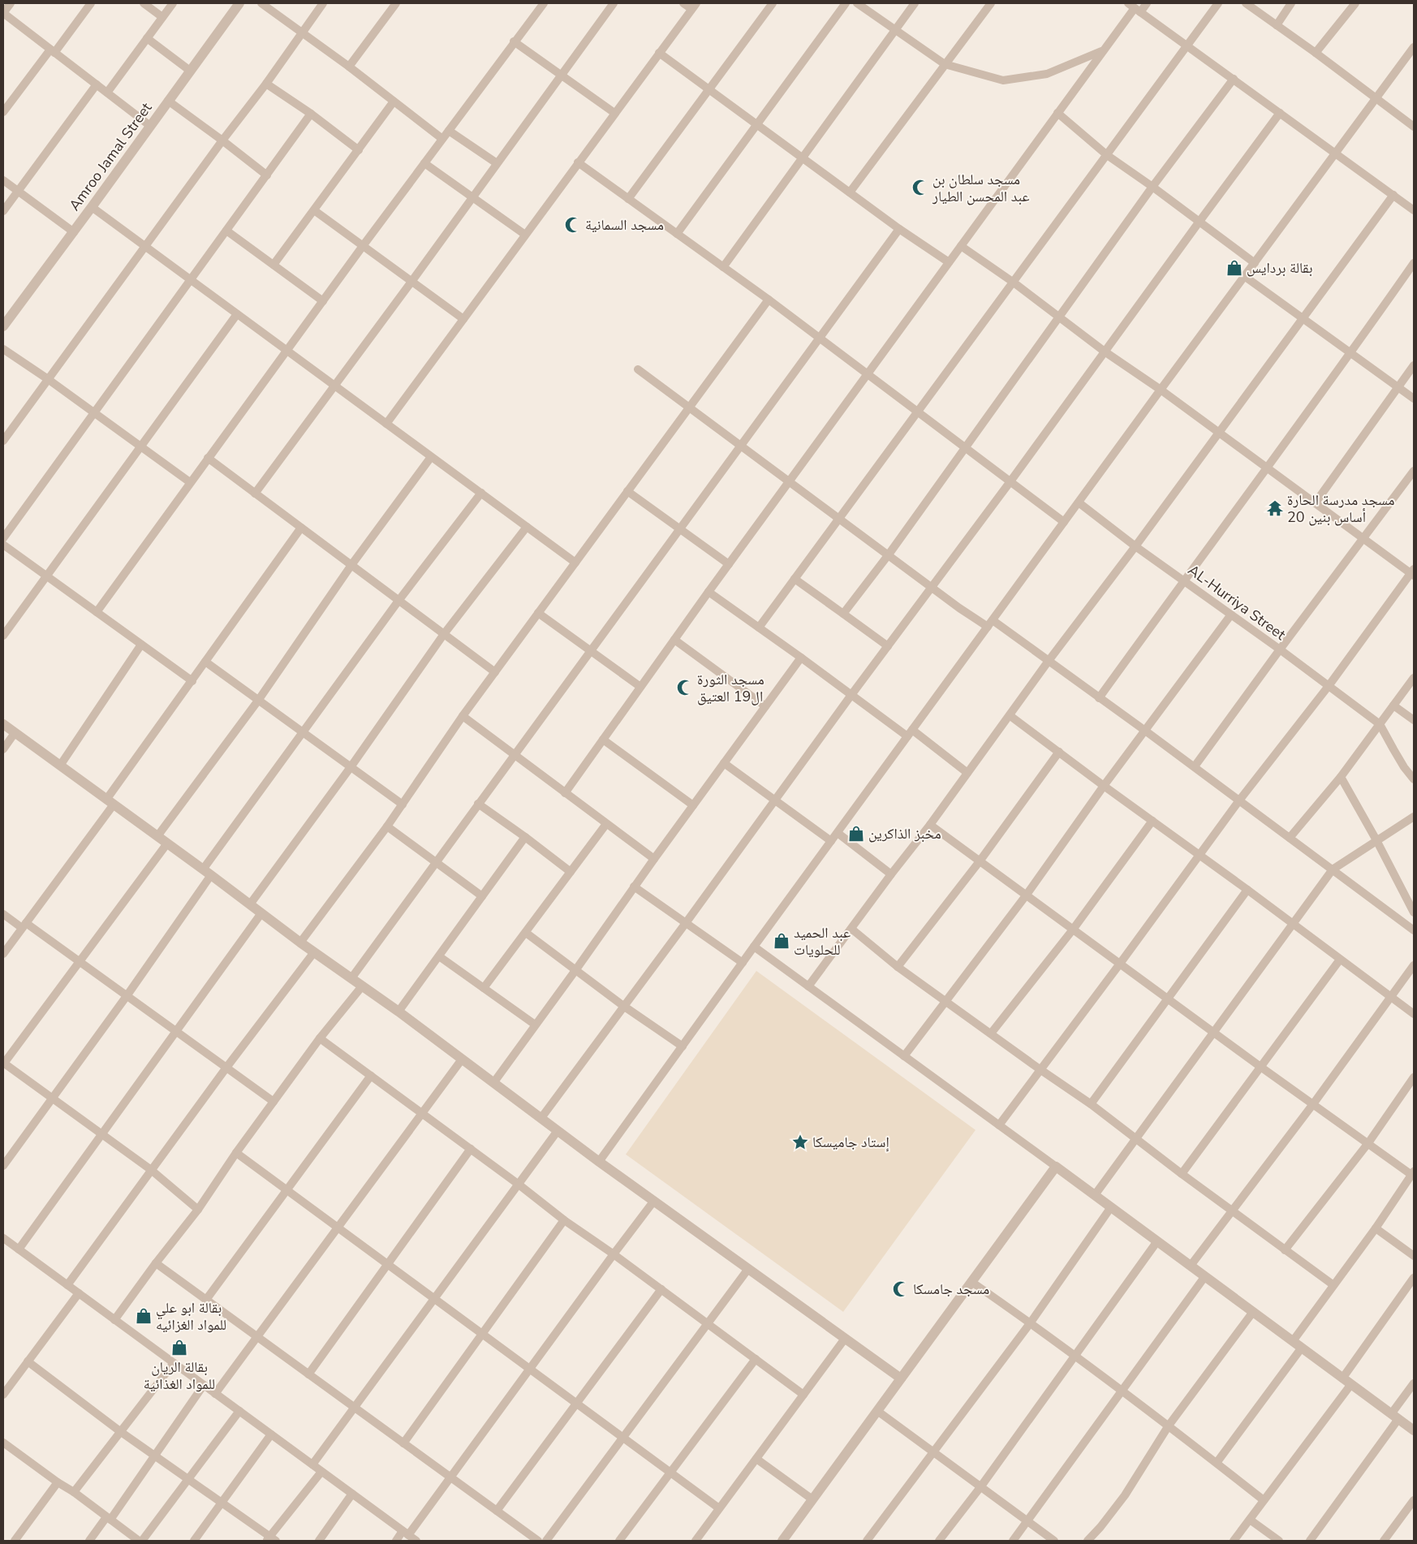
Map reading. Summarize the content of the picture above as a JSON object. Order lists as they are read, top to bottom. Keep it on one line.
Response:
{"streets":{"street":["Amroo Jamal Street","AL-Hurriya Street"]},"places":{"mosque":["مسجد سلطان بن عبد المحسن الطيار","مسجد السمانية","مسجد الثورة ال19 العتيق","مسجد جامسكا"],"shop":["بقالة بردايس","مخبز الذاكرين","عبد الحميد للحلويات","بقالة ابو علي للمواد الغزائيه","بقالة الريان للمواد الغذائية"],"temple":["مسجد مدرسة الحارة 20 أساس بنين"],"place":["إستاد جاميسكا"]}}
